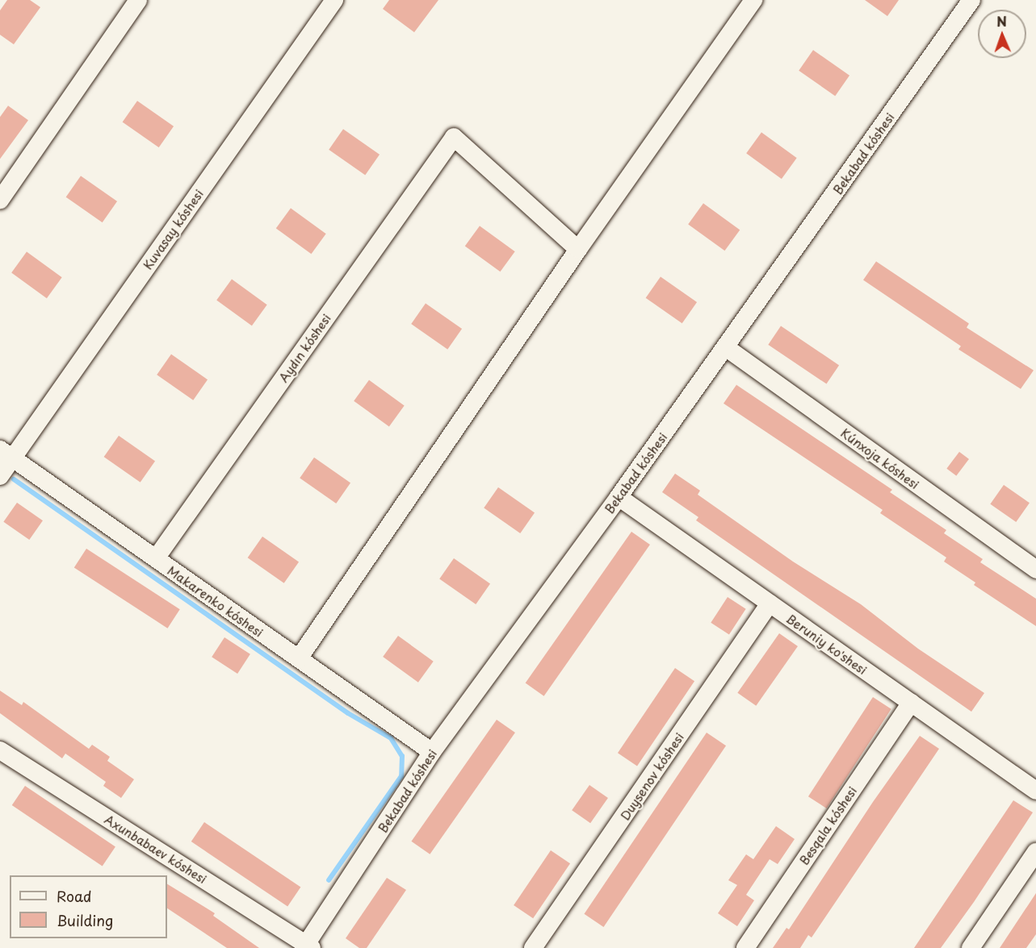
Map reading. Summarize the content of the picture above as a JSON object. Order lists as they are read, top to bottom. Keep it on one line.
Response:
{"streets":{"street":["Bekabad kóshesi","Kuvasay kóshesi","Aydın kóshesi","Kúnxoja kóshesi","Makarenko kóshesi","Beruniy ko'shesi","Duysenov kóshesi","Besqala kóshesi","Axunbabaev kóshesi"]},"crossings":[["Bekabad kóshesi","Kúnxoja kóshesi"],["Bekabad kóshesi","Makarenko kóshesi"],["Bekabad kóshesi","Beruniy ko'shesi"],["Bekabad kóshesi","Axunbabaev kóshesi"],["Kuvasay kóshesi","Makarenko kóshesi"],["Aydın kóshesi","Makarenko kóshesi"],["Beruniy ko'shesi","Duysenov kóshesi"],["Beruniy ko'shesi","Besqala kóshesi"]],"legend":["Road","Building"],"north":"top"}
